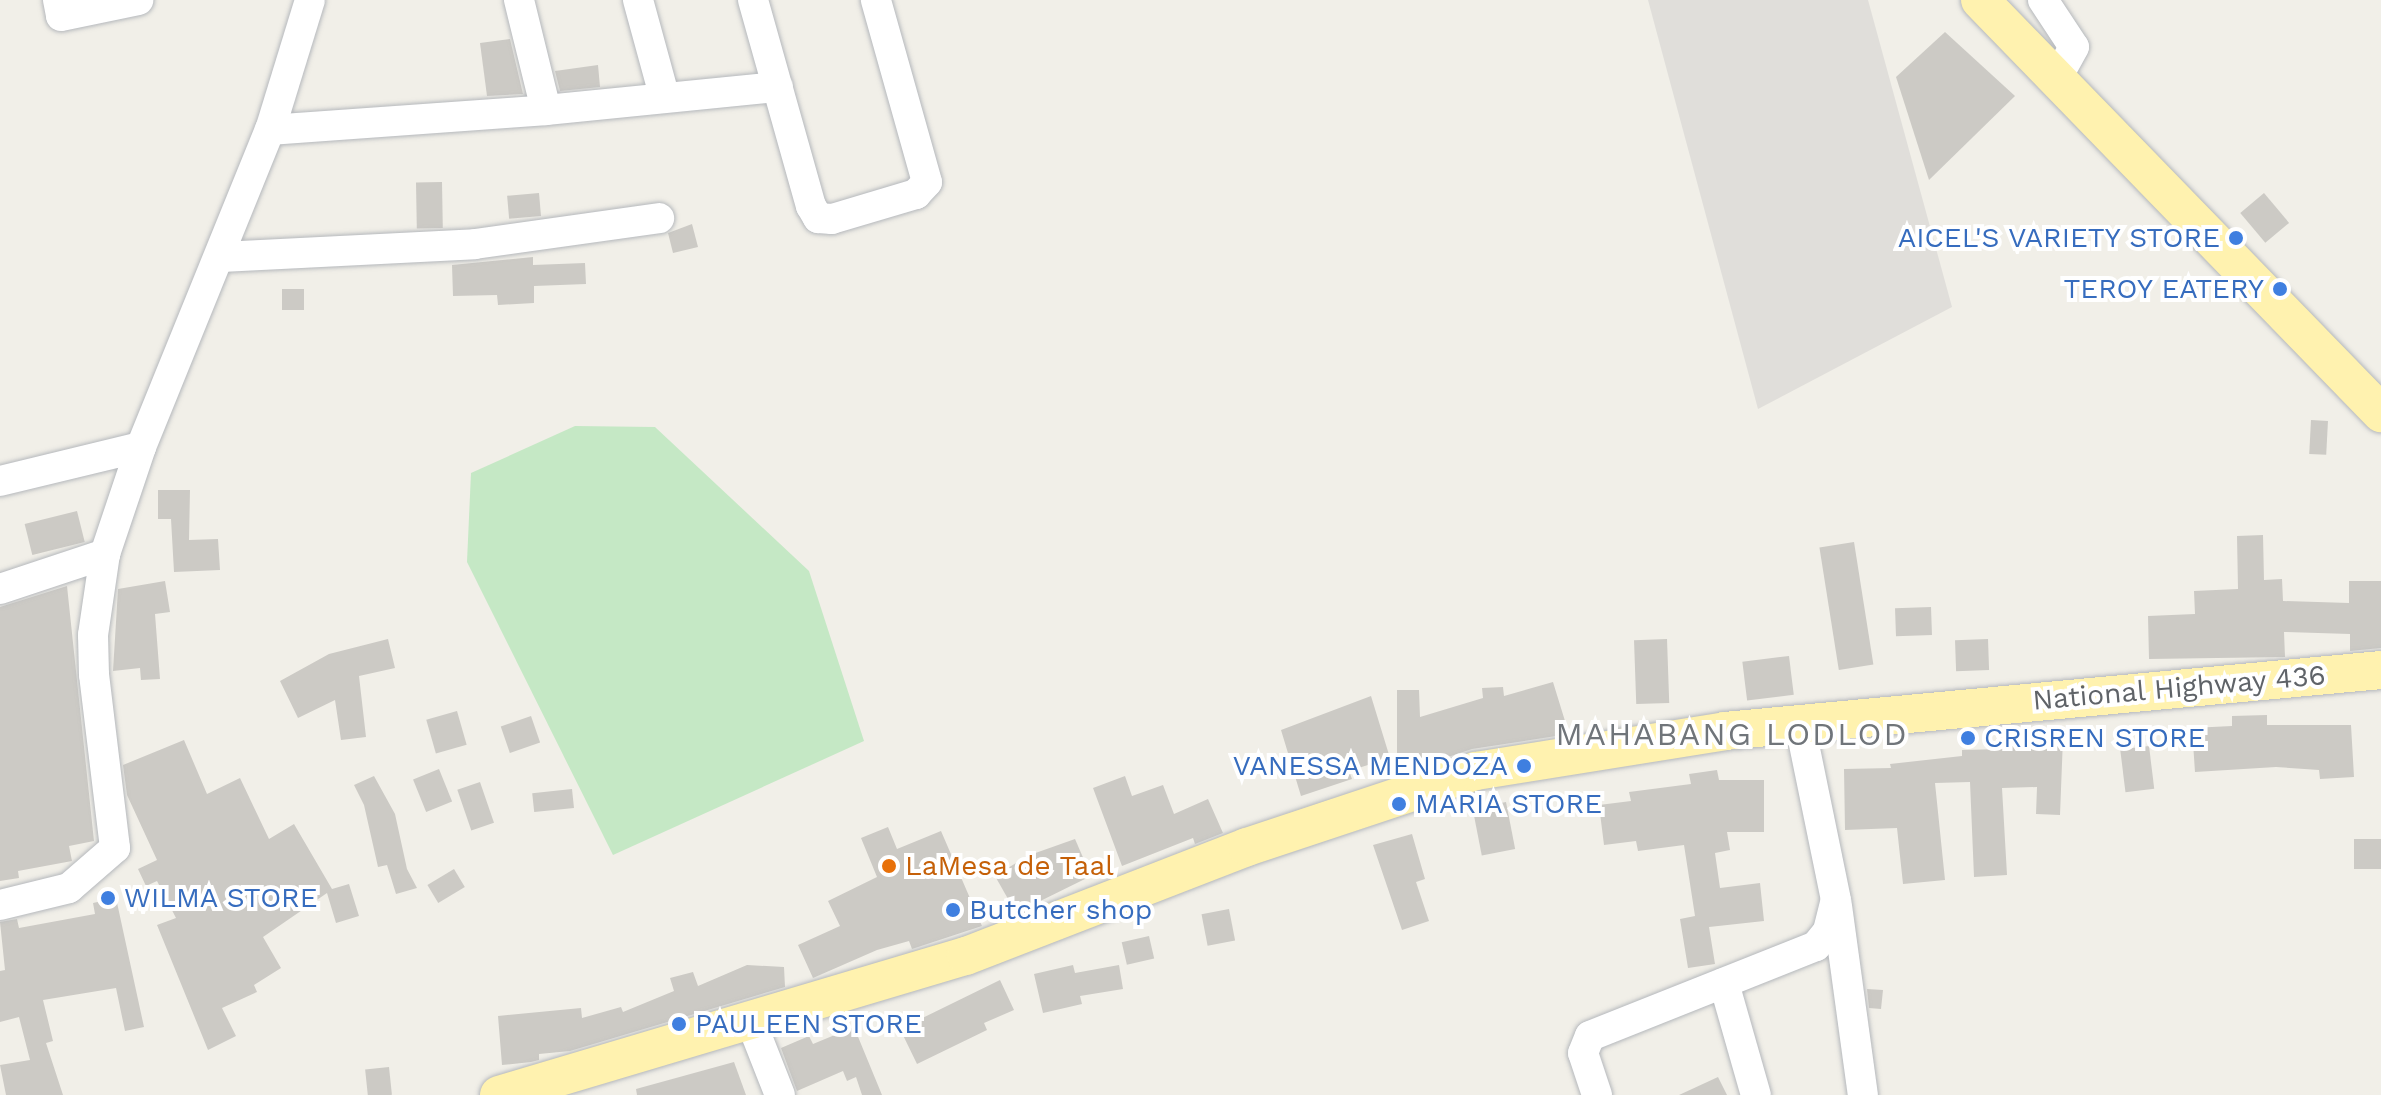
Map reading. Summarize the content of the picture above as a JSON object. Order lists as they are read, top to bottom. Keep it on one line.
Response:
{"streets":{"main road":["National Highway 436"]},"districts":["MAHABANG LODLOD"],"places":["AICEL'S VARIETY STORE","TEROY EATERY","CRISREN STORE","VANESSA MENDOZA","MARIA STORE","LaMesa de Taal","WILMA STORE","Butcher shop","PAULEEN STORE"]}
